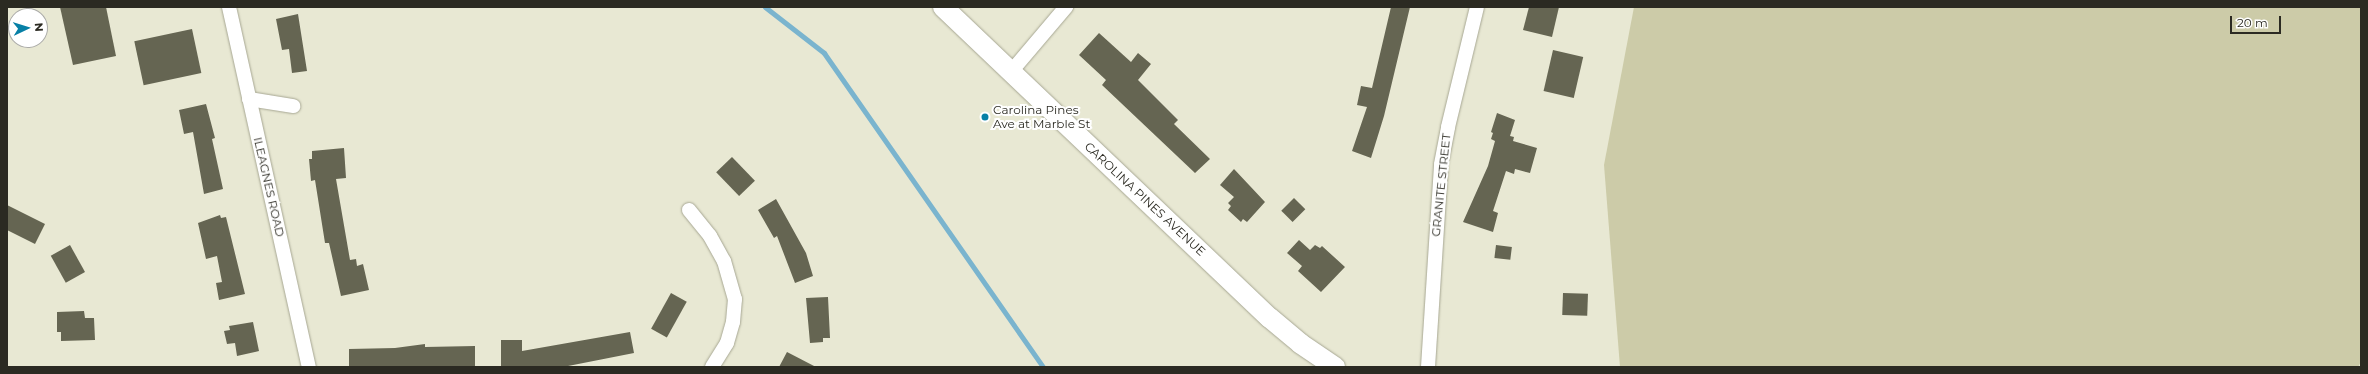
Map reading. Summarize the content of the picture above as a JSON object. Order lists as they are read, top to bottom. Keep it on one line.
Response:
{"streets":{"street":["GRANITE STREET","ILEAGNES ROAD","CAROLINA PINES AVENUE"]},"places":["Carolina Pines Ave at Marble St"],"scale_bar":"20 m","north":"right"}
